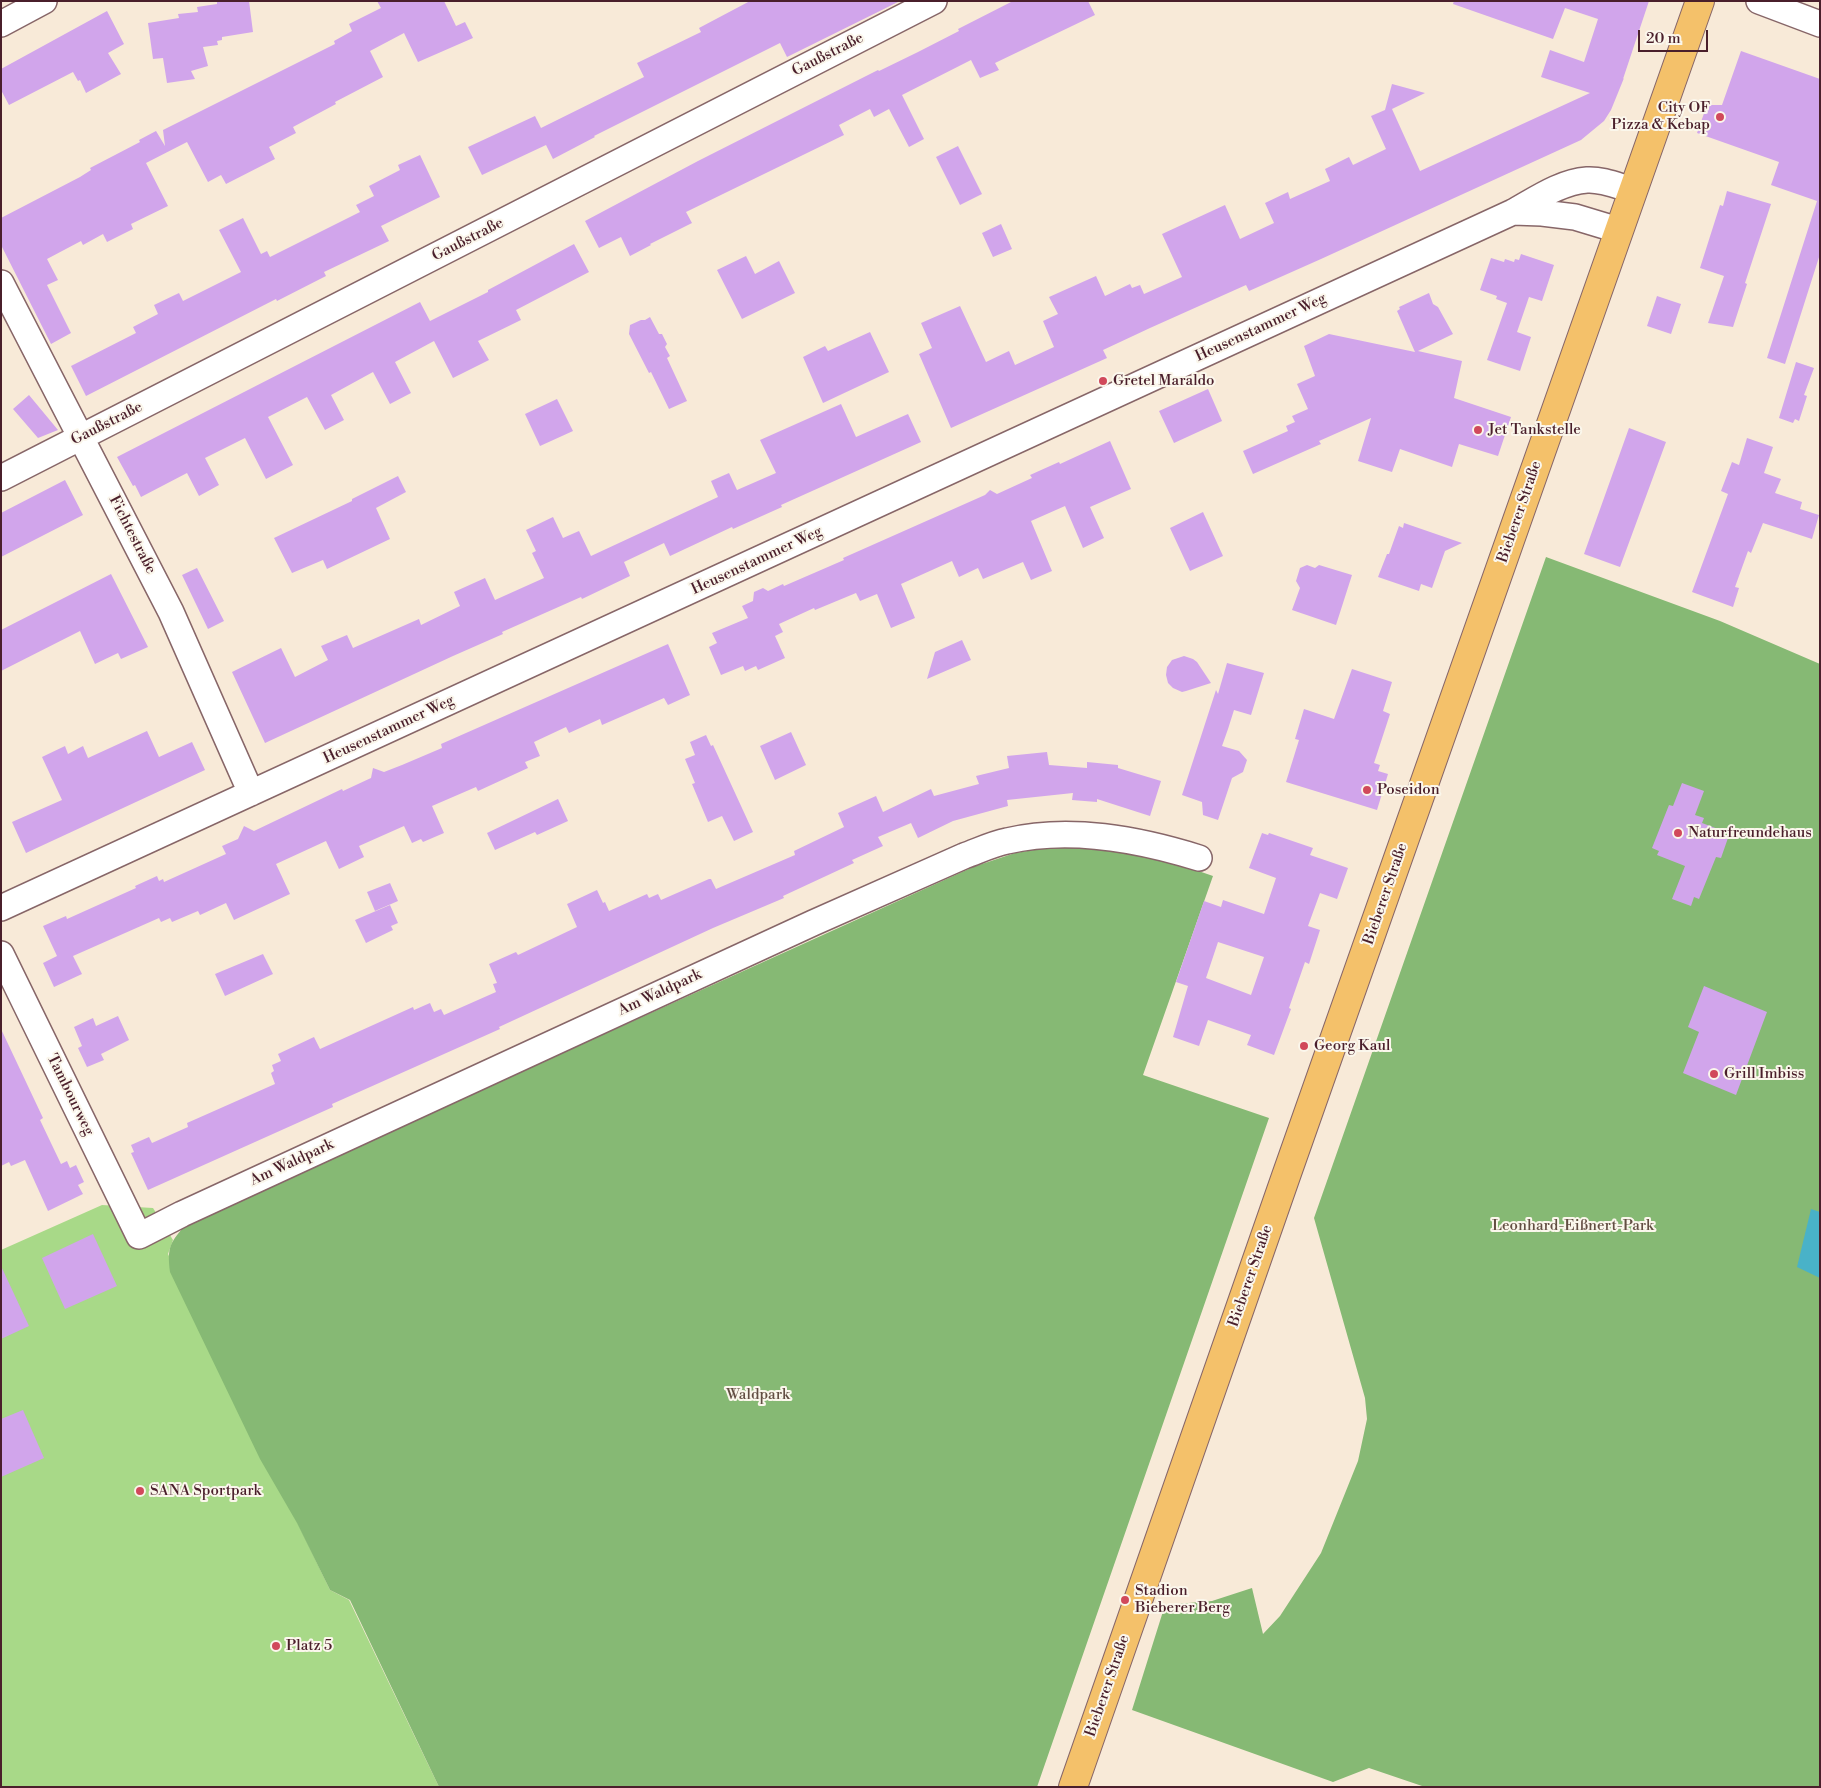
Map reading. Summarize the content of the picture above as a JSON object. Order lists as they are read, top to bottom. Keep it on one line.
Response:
{"streets":{"main road":["Bieberer Straße"],"street":["Gaußstraße","Heusenstammer Weg","Fichtestraße","Am Waldpark","Tambourweg"]},"crossings":[["Gaußstraße","Fichtestraße"],["Heusenstammer Weg","Bieberer Straße"],["Heusenstammer Weg","Fichtestraße"],["Am Waldpark","Tambourweg"]],"parks":["Leonhard-Eißnert-Park","Waldpark"],"places":["City OF Pizza & Kebap","Gretel Maraldo","Jet Tankstelle","Poseidon","Naturfreundehaus","Georg Kaul","Grill Imbiss","SANA Sportpark","Stadion Bieberer Berg","Platz 5"],"scale_bar":"20 m"}
